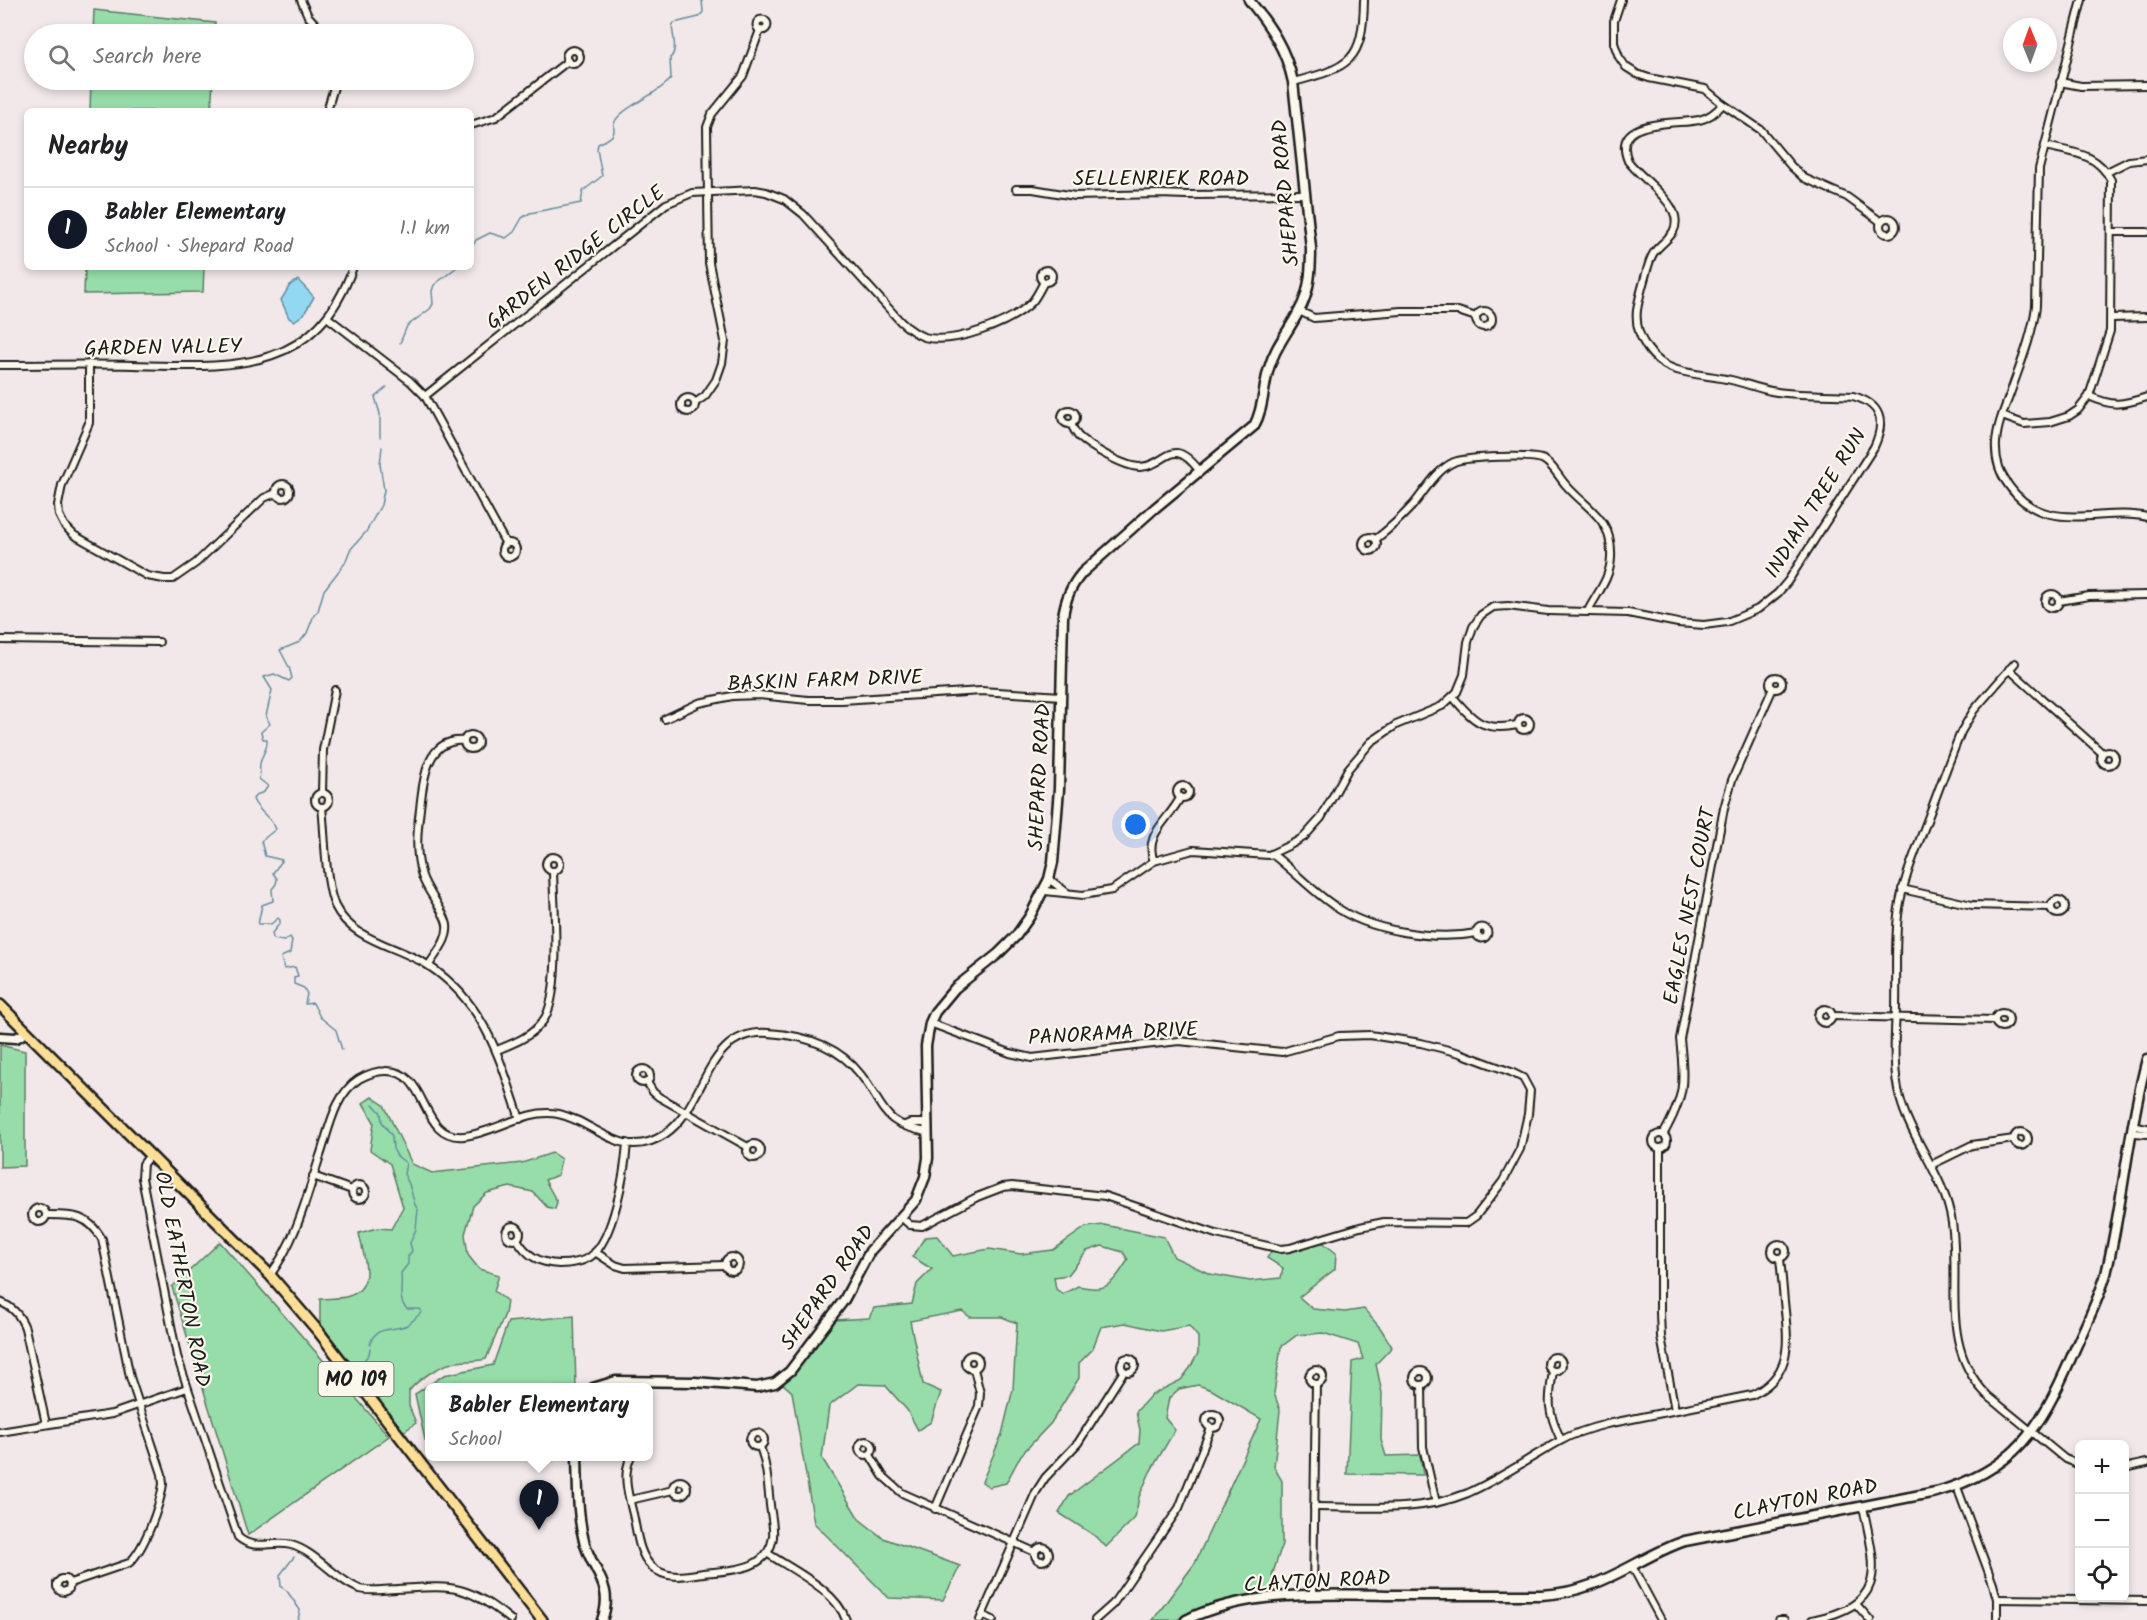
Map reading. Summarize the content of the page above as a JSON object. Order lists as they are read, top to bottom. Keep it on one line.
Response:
{"streets":{"main road":["MO 109"],"street":["SELLENRIEK ROAD","SHEPARD ROAD","GARDEN RIDGE CIRCLE","GARDEN VALLEY","INDIAN TREE RUN","BASKIN FARM DRIVE","EAGLES NEST COURT","PANORAMA DRIVE","OLD EATHERTON ROAD","CLAYTON ROAD"]},"crossings":[["SELLENRIEK ROAD","SHEPARD ROAD"],["SHEPARD ROAD","BASKIN FARM DRIVE"],["SHEPARD ROAD","PANORAMA DRIVE"],["OLD EATHERTON ROAD","MO 109"]],"north":"top","page":{"search":"Search here","heading":"Nearby","list":[{"mark":"1","name":"Babler Elementary","note":"School · Shepard Road","value":"1.1 km"}],"popup":["Babler Elementary","School"],"map_buttons":["+","−"],"pins":"1"}}
